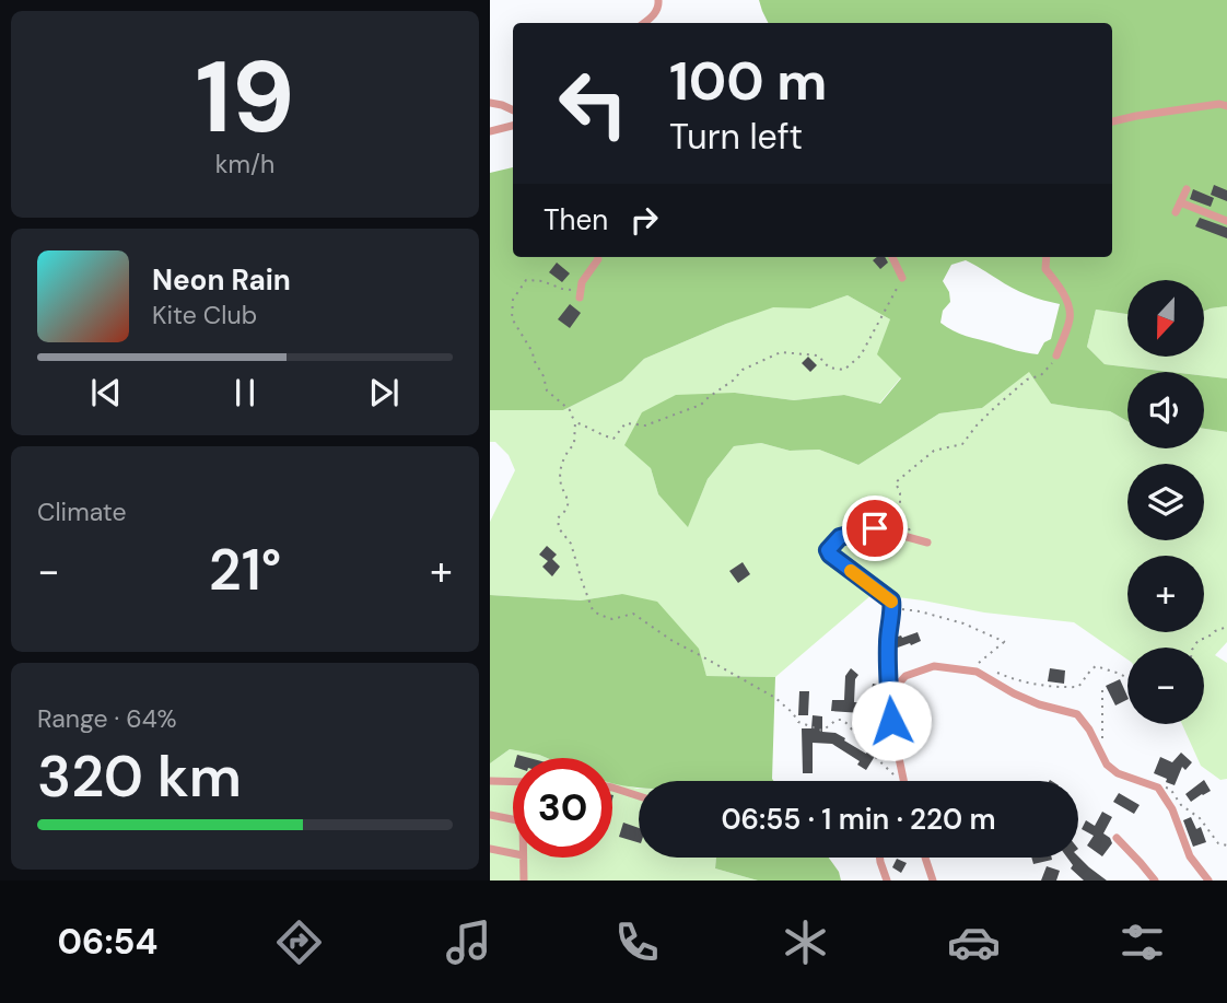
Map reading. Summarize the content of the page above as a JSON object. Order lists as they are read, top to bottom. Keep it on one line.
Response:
{"north":"bottom","page":{"tile":[["19","km/h"],"Climate",["Range · 64%","320 km"]],"turn":["100 m","Turn left"],"then":"Then","song":["Neon Rain","Kite Club"],"map_buttons":["+","−"],"heat":["−","21°","+"],"limit":"30","trip":"06:55 · 1 min · 220 m","tabs":"06:54"}}
